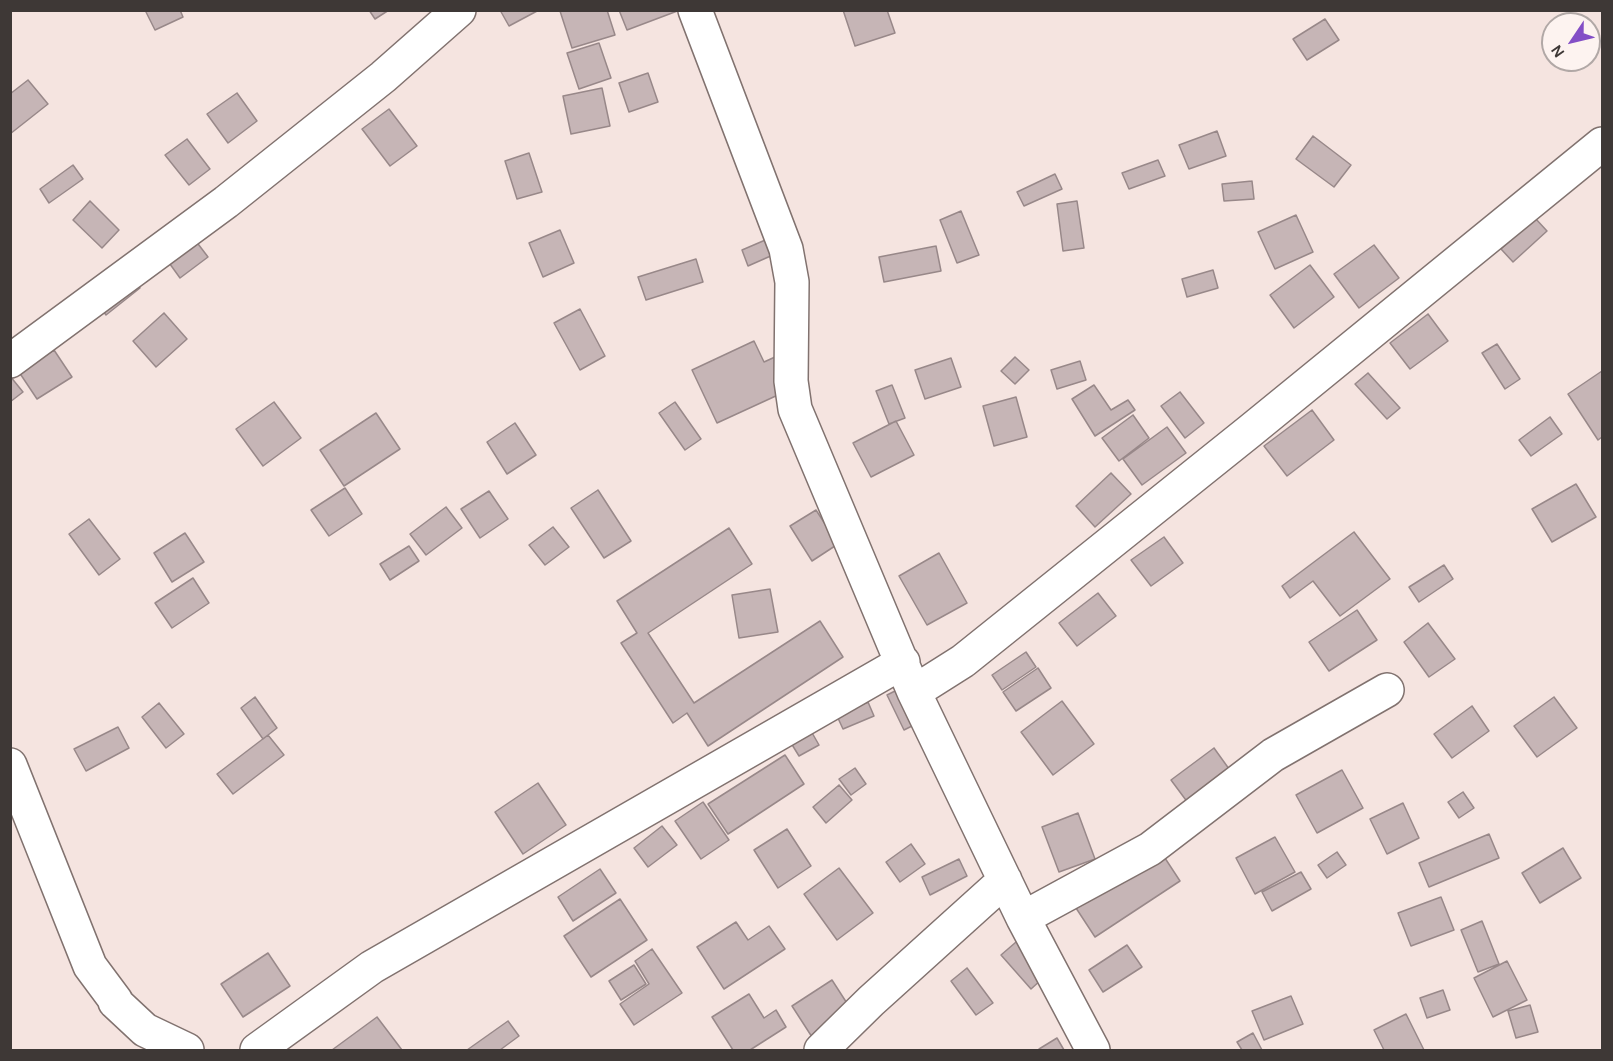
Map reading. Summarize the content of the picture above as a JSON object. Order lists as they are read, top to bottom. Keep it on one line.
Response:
{"north":"bottom left"}
